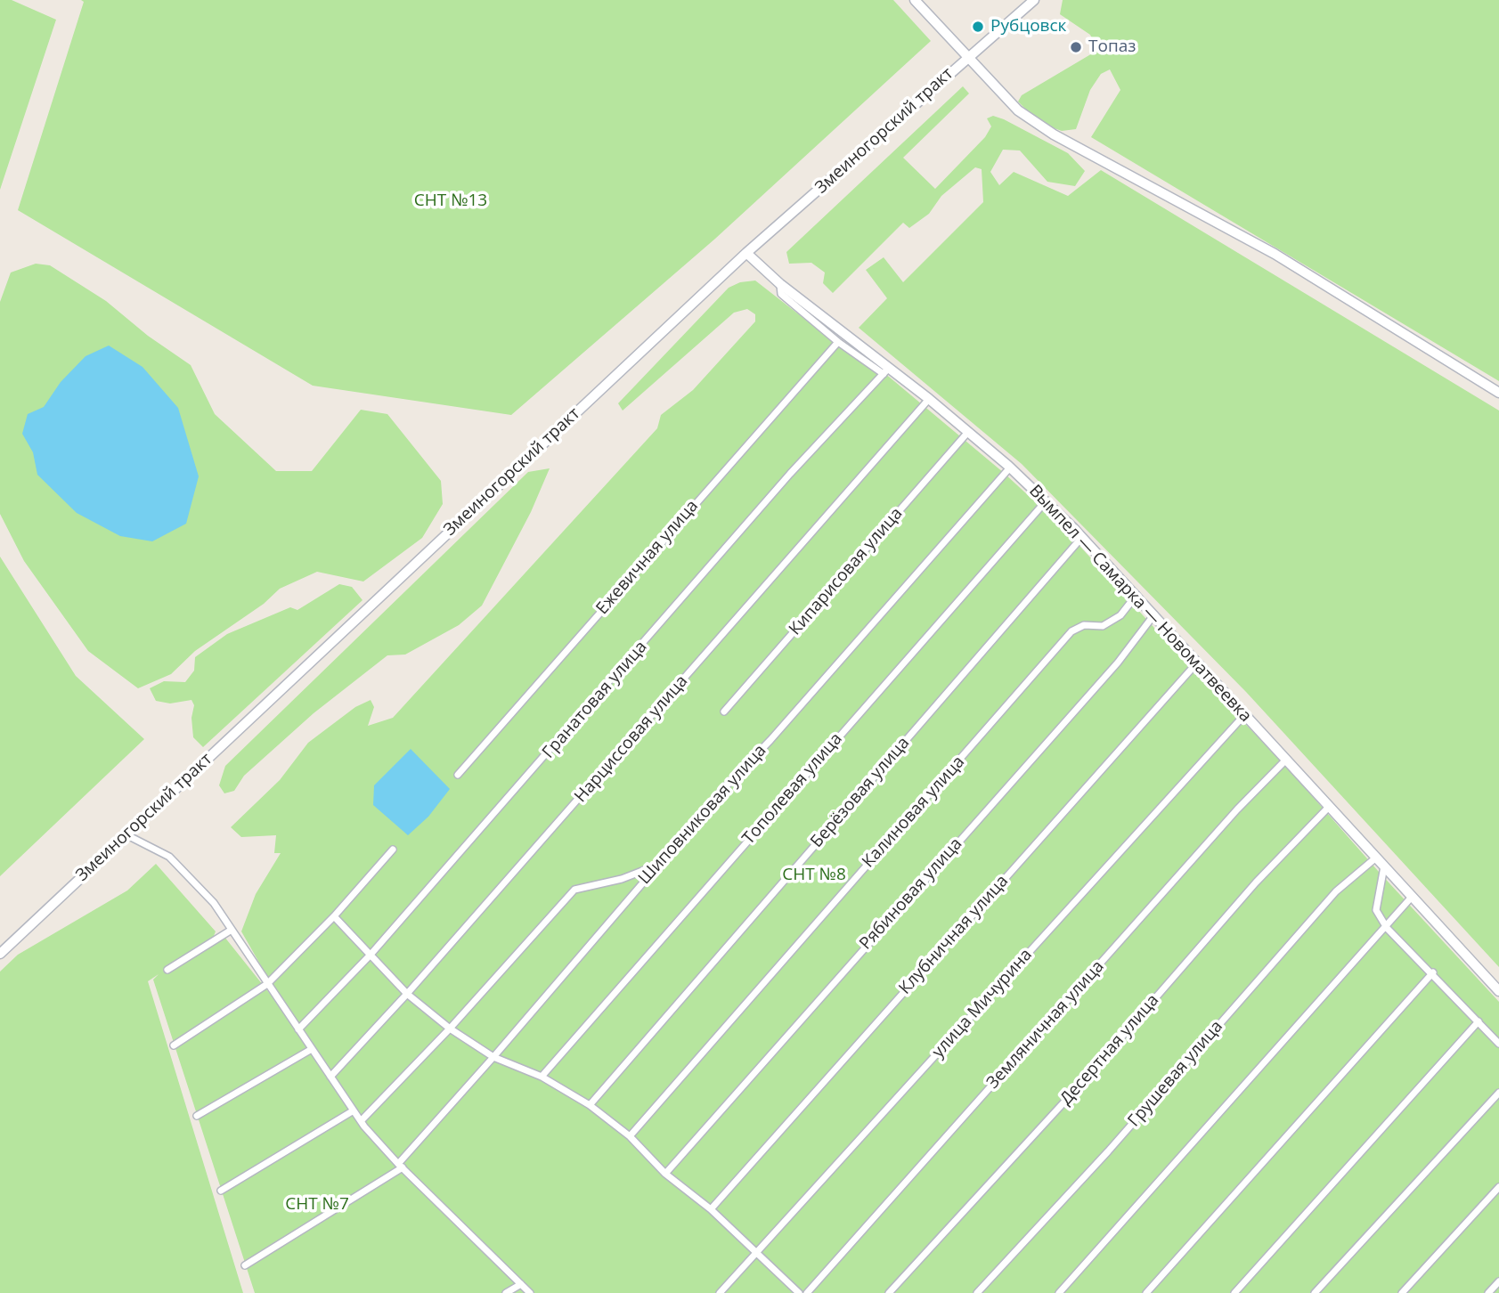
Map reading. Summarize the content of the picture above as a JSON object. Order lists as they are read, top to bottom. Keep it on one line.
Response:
{"streets":{"main road":["Змеиногорский тракт","Вымпел — Самарка — Новоматвеевка"],"street":["Ежевичная улица","Кипарисовая улица","Гранатовая улица","Нарциссовая улица","Тополевая улица","Берёзовая улица","Калиновая улица","Шиповниковая улица","Рябиновая улица","Клубничная улица","улица Мичурина","Земляничная улица","Десертная улица","Грушевая улица"]},"crossings":[["Змеиногорский тракт","Вымпел — Самарка — Новоматвеевка"],["Кипарисовая улица","Вымпел — Самарка — Новоматвеевка"],["Вымпел — Самарка — Новоматвеевка","Гранатовая улица"],["Вымпел — Самарка — Новоматвеевка","Нарциссовая улица"],["Вымпел — Самарка — Новоматвеевка","Тополевая улица"],["Вымпел — Самарка — Новоматвеевка","Берёзовая улица"],["Вымпел — Самарка — Новоматвеевка","Калиновая улица"],["Вымпел — Самарка — Новоматвеевка","Шиповниковая улица"],["Вымпел — Самарка — Новоматвеевка","Рябиновая улица"],["Вымпел — Самарка — Новоматвеевка","Клубничная улица"],["Вымпел — Самарка — Новоматвеевка","улица Мичурина"],["Вымпел — Самарка — Новоматвеевка","Земляничная улица"],["Вымпел — Самарка — Новоматвеевка","Десертная улица"],["Вымпел — Самарка — Новоматвеевка","Грушевая улица"]],"parks":["СНТ №13","СНТ №8","СНТ №7"],"places":["Рубцовск","Топаз"]}
